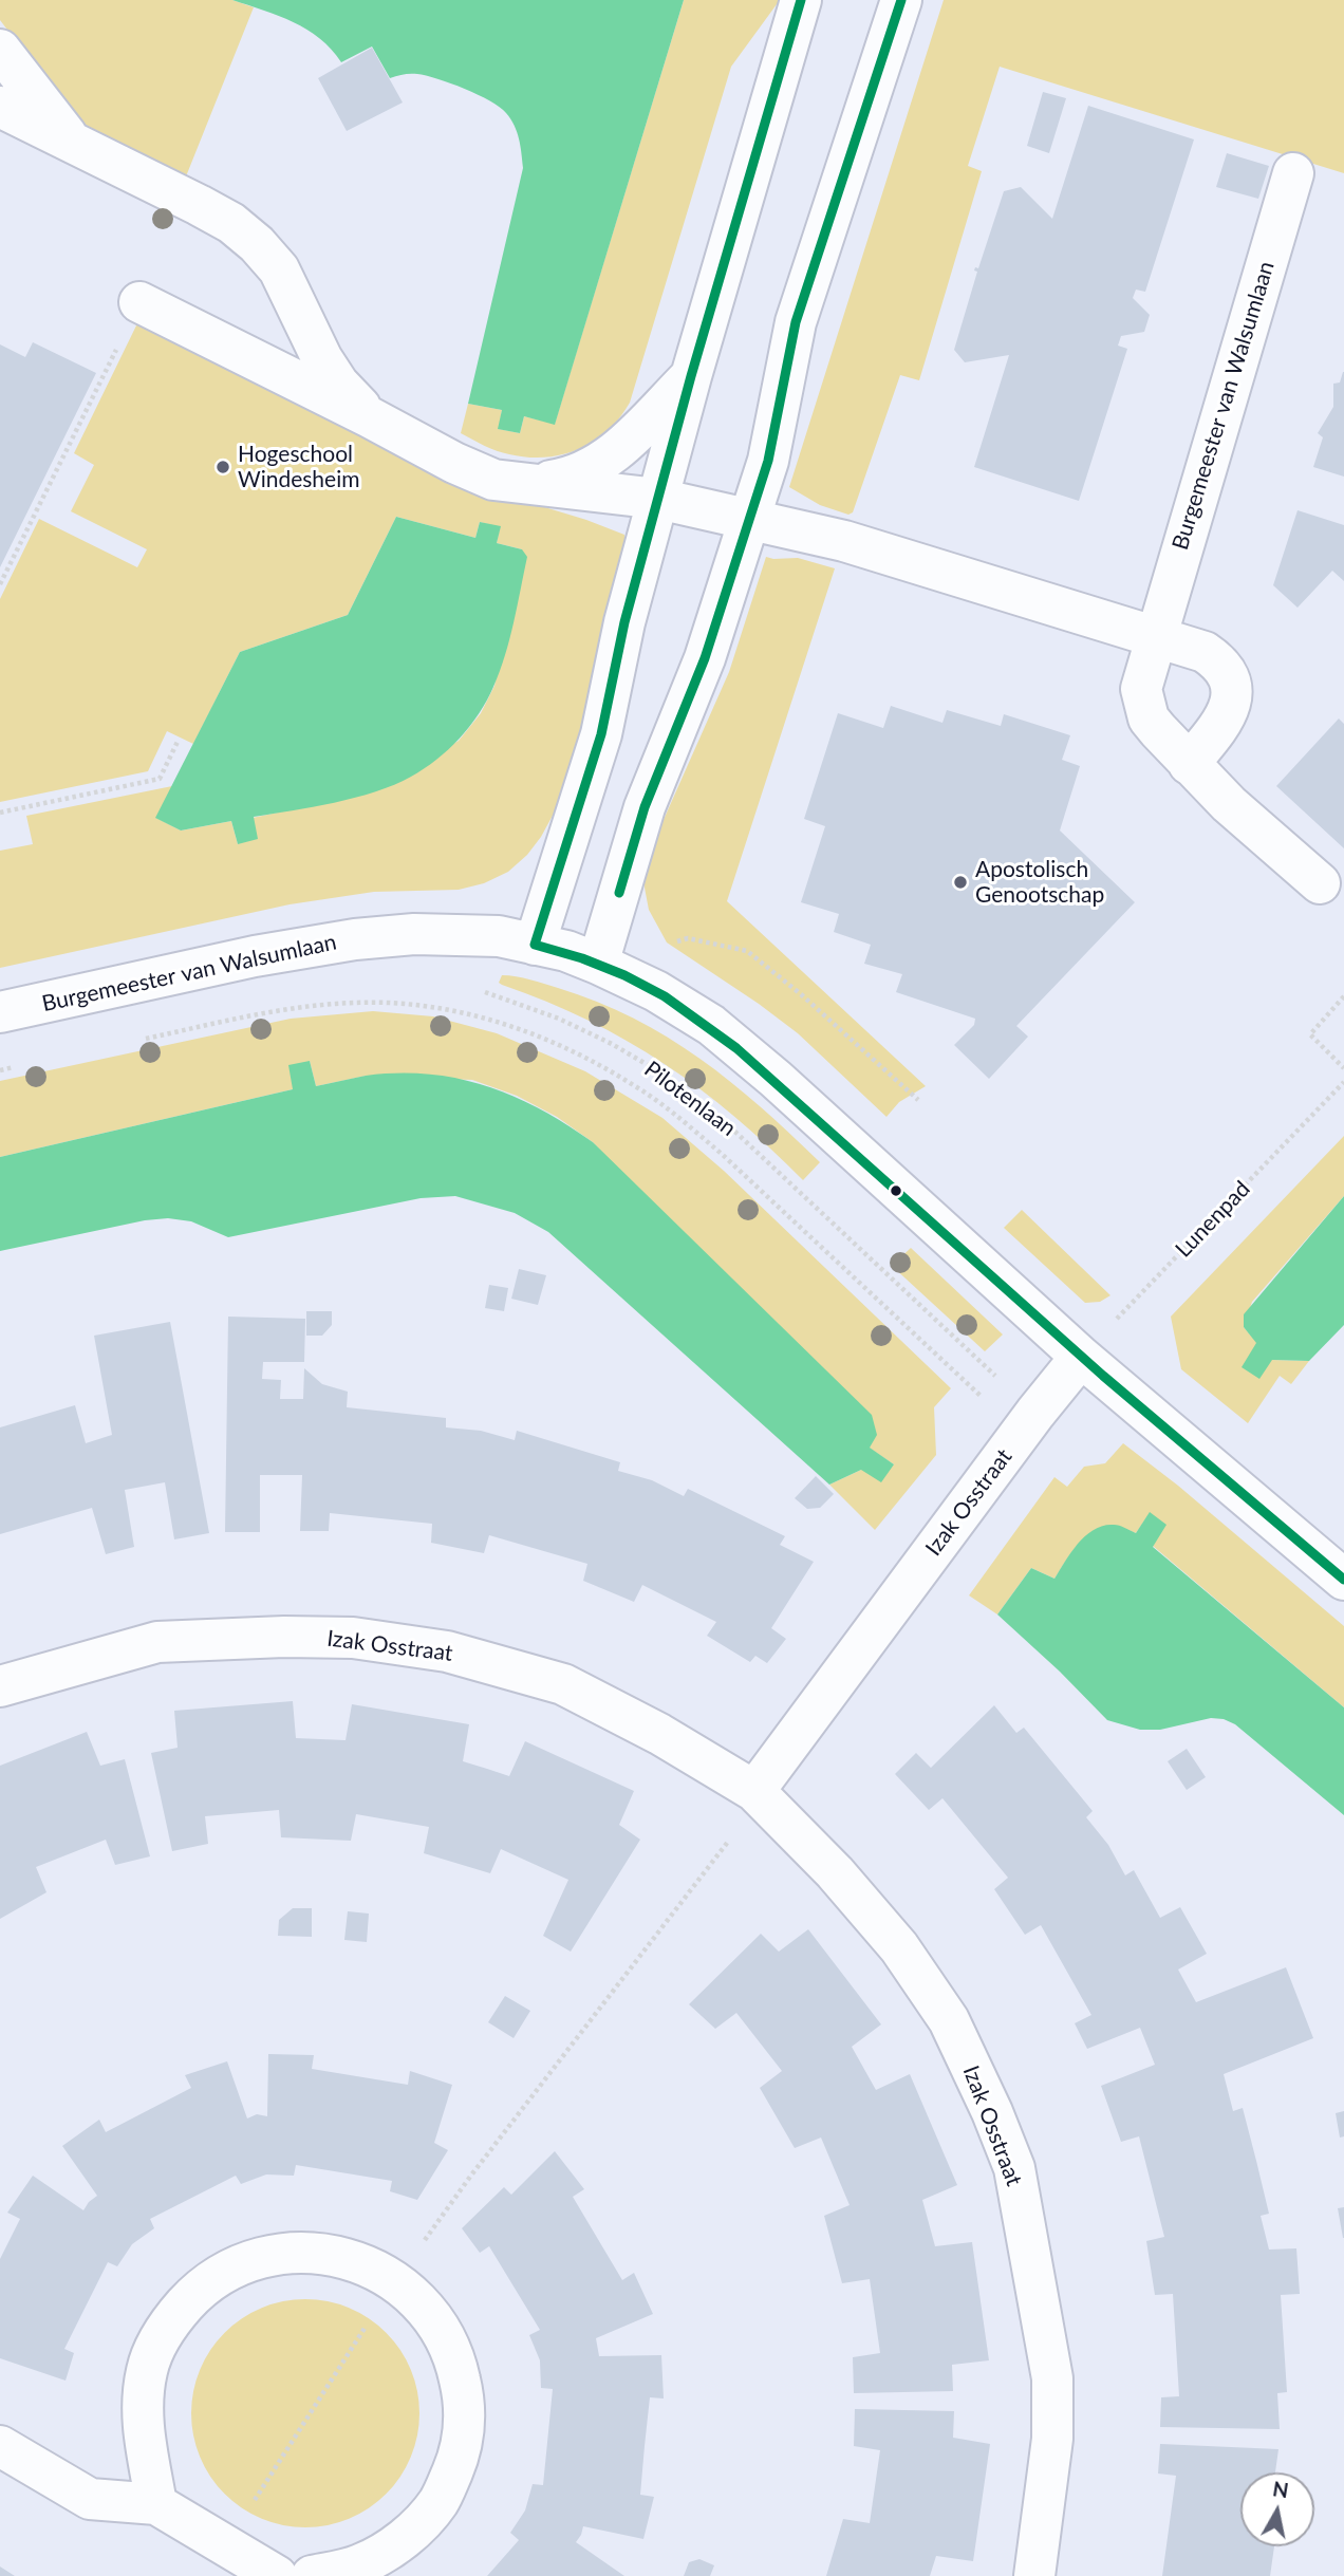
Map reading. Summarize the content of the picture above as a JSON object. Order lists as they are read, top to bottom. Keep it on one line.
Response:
{"streets":{"street":["Burgemeester van Walsumlaan","Izak Osstraat"],"path":["Pilotenlaan","Lunenpad"]},"crossings":[["Pilotenlaan","Izak Osstraat"],["Lunenpad","Izak Osstraat"]],"places":["Hogeschool Windesheim","Apostolisch Genootschap"],"north":"top"}
